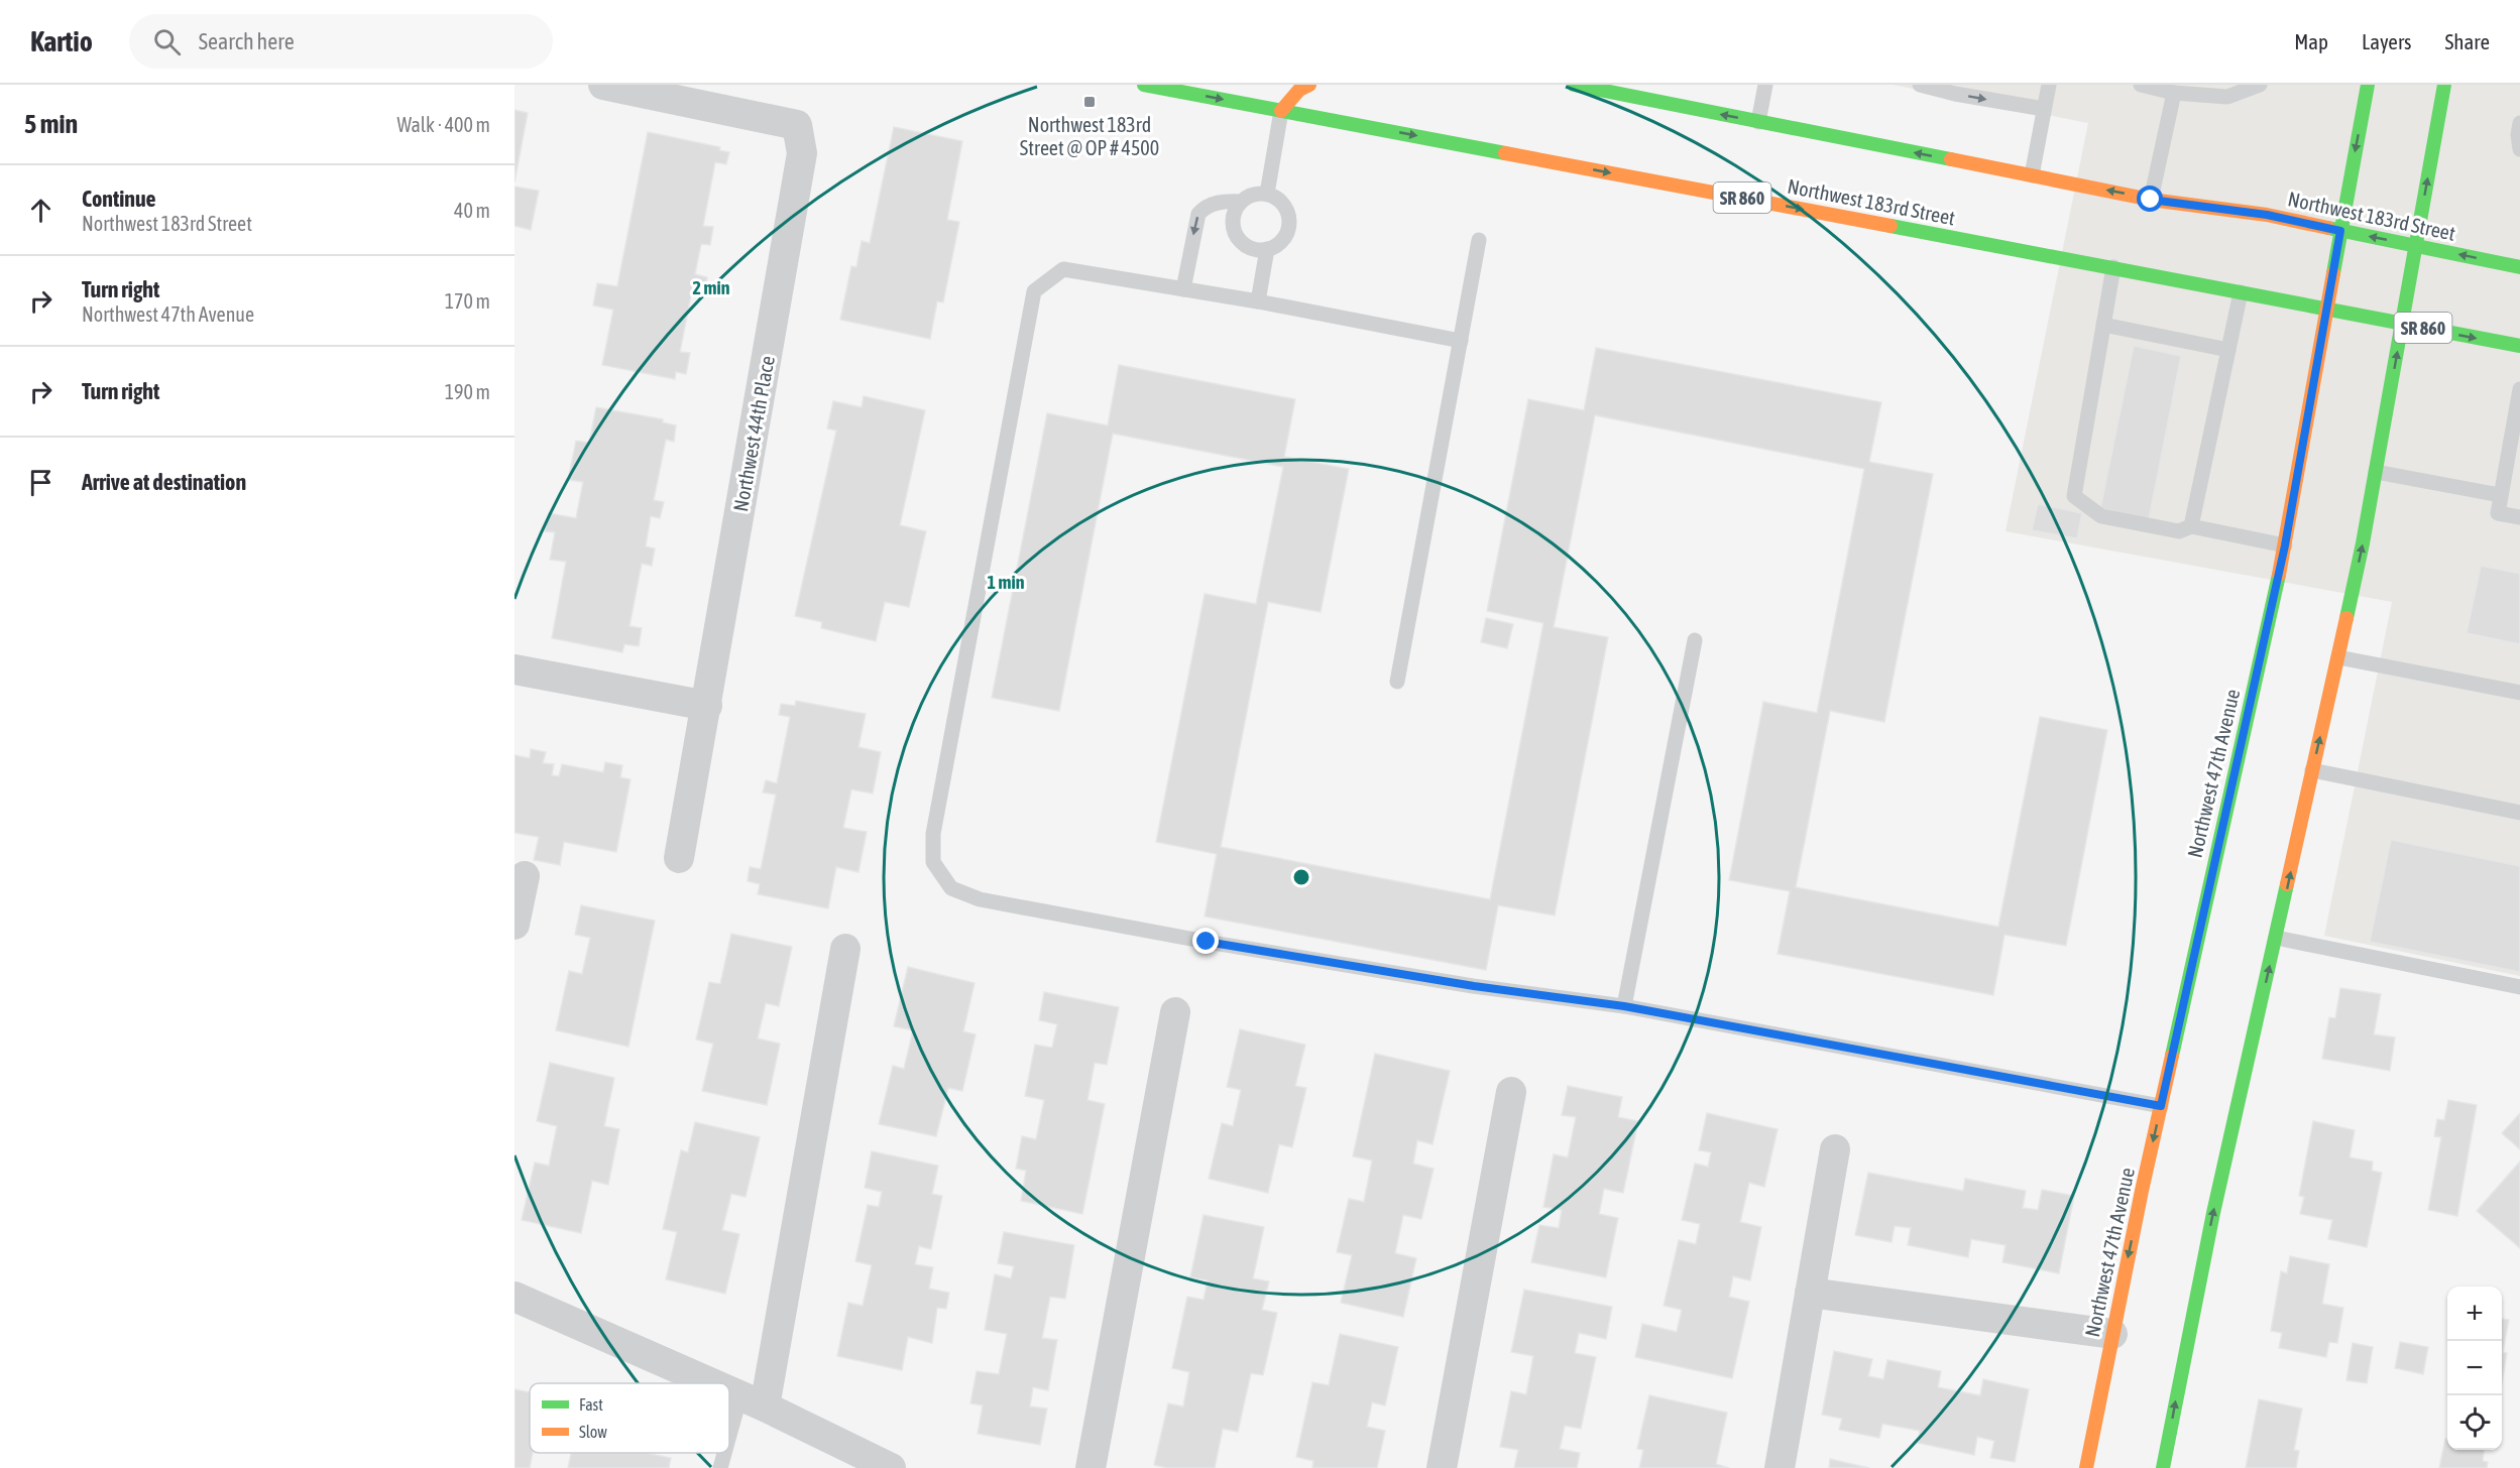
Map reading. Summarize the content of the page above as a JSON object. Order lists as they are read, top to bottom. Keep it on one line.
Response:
{"streets":{"main road":["SR 860","Northwest 183rd Street","Northwest 47th Avenue"],"street":["Northwest 44th Place"]},"crossings":[["Northwest 183rd Street","Northwest 47th Avenue"]],"places":{"transit":["Northwest 183rd Street @ OP # 4500"]},"legend":["Fast","Slow"],"page":{"header":"Kartio","search":"Search here","nav":["Map","Layers","Share"],"heading":["5 min","Walk · 400 m"],"list":[["Continue","Northwest 183rd Street","40 m"],["Turn right","Northwest 47th Avenue","170 m"],["Turn right","190 m"],"Arrive at destination"],"map_buttons":["+","−"]},"rings":["2 min","1 min"]}
